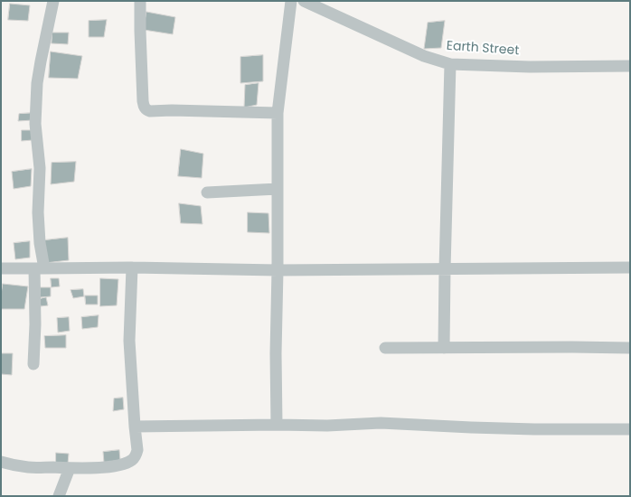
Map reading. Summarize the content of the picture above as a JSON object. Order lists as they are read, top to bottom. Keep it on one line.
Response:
{"streets":{"street":["Earth Street"]}}
